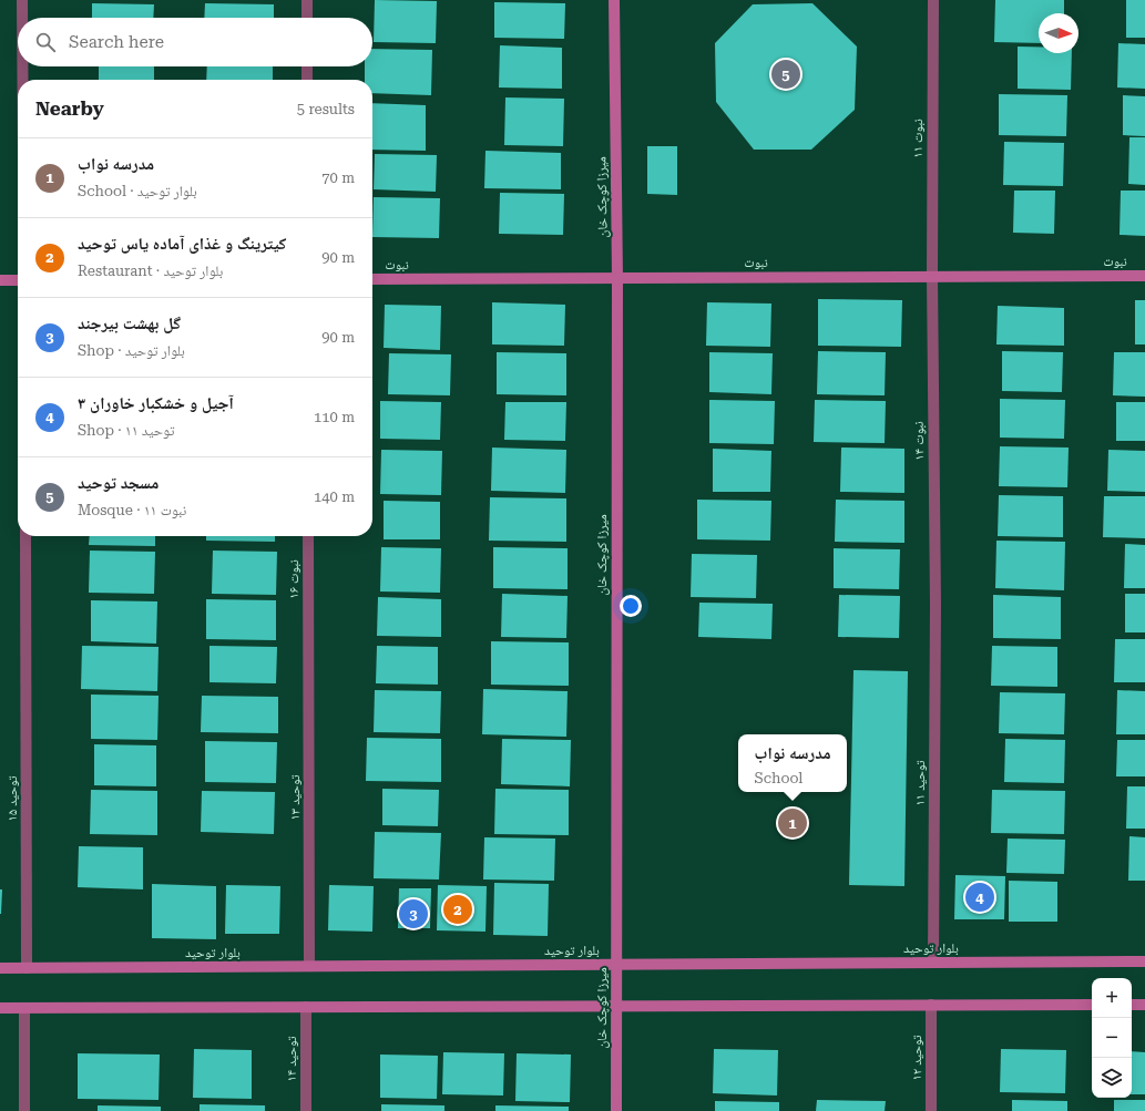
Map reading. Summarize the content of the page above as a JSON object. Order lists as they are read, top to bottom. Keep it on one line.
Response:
{"streets":{"street":["نبوت ۱۱","میرزا کوچک خان","نبوت","نبوت ۱۴","نبوت ۱۶","توحید ۱۱","توحید ۱۳","توحید ۱۵","بلوار توحید","توحید ۱۲","توحید ۱۴"]},"crossings":[["نبوت ۱۱","نبوت"],["نبوت ۱۱","نبوت ۱۴"],["میرزا کوچک خان","نبوت"],["میرزا کوچک خان","بلوار توحید"],["نبوت","نبوت ۱۴"],["نبوت ۱۴","توحید ۱۱"],["نبوت ۱۶","توحید ۱۳"],["توحید ۱۱","بلوار توحید"],["توحید ۱۳","بلوار توحید"],["توحید ۱۵","بلوار توحید"]],"north":"right","page":{"search":"Search here","pins":["5","1","4","2","3"],"heading":["Nearby","5 results"],"list":[{"mark":"1","name":"مدرسه نواب","note":"School · بلوار توحید","value":"70 m"},{"mark":"2","name":"کیترینگ و غذای آماده یاس توحید","note":"Restaurant · بلوار توحید","value":"90 m"},{"mark":"3","name":"گل بهشت بیرجند","note":"Shop · بلوار توحید","value":"90 m"},{"mark":"4","name":"آجیل و خشکبار خاوران ۳","note":"Shop · توحید ۱۱","value":"110 m"},{"mark":"5","name":"مسجد توحید","note":"Mosque · نبوت ۱۱","value":"140 m"}],"popup":["مدرسه نواب","School"],"map_buttons":["+","−"]}}
